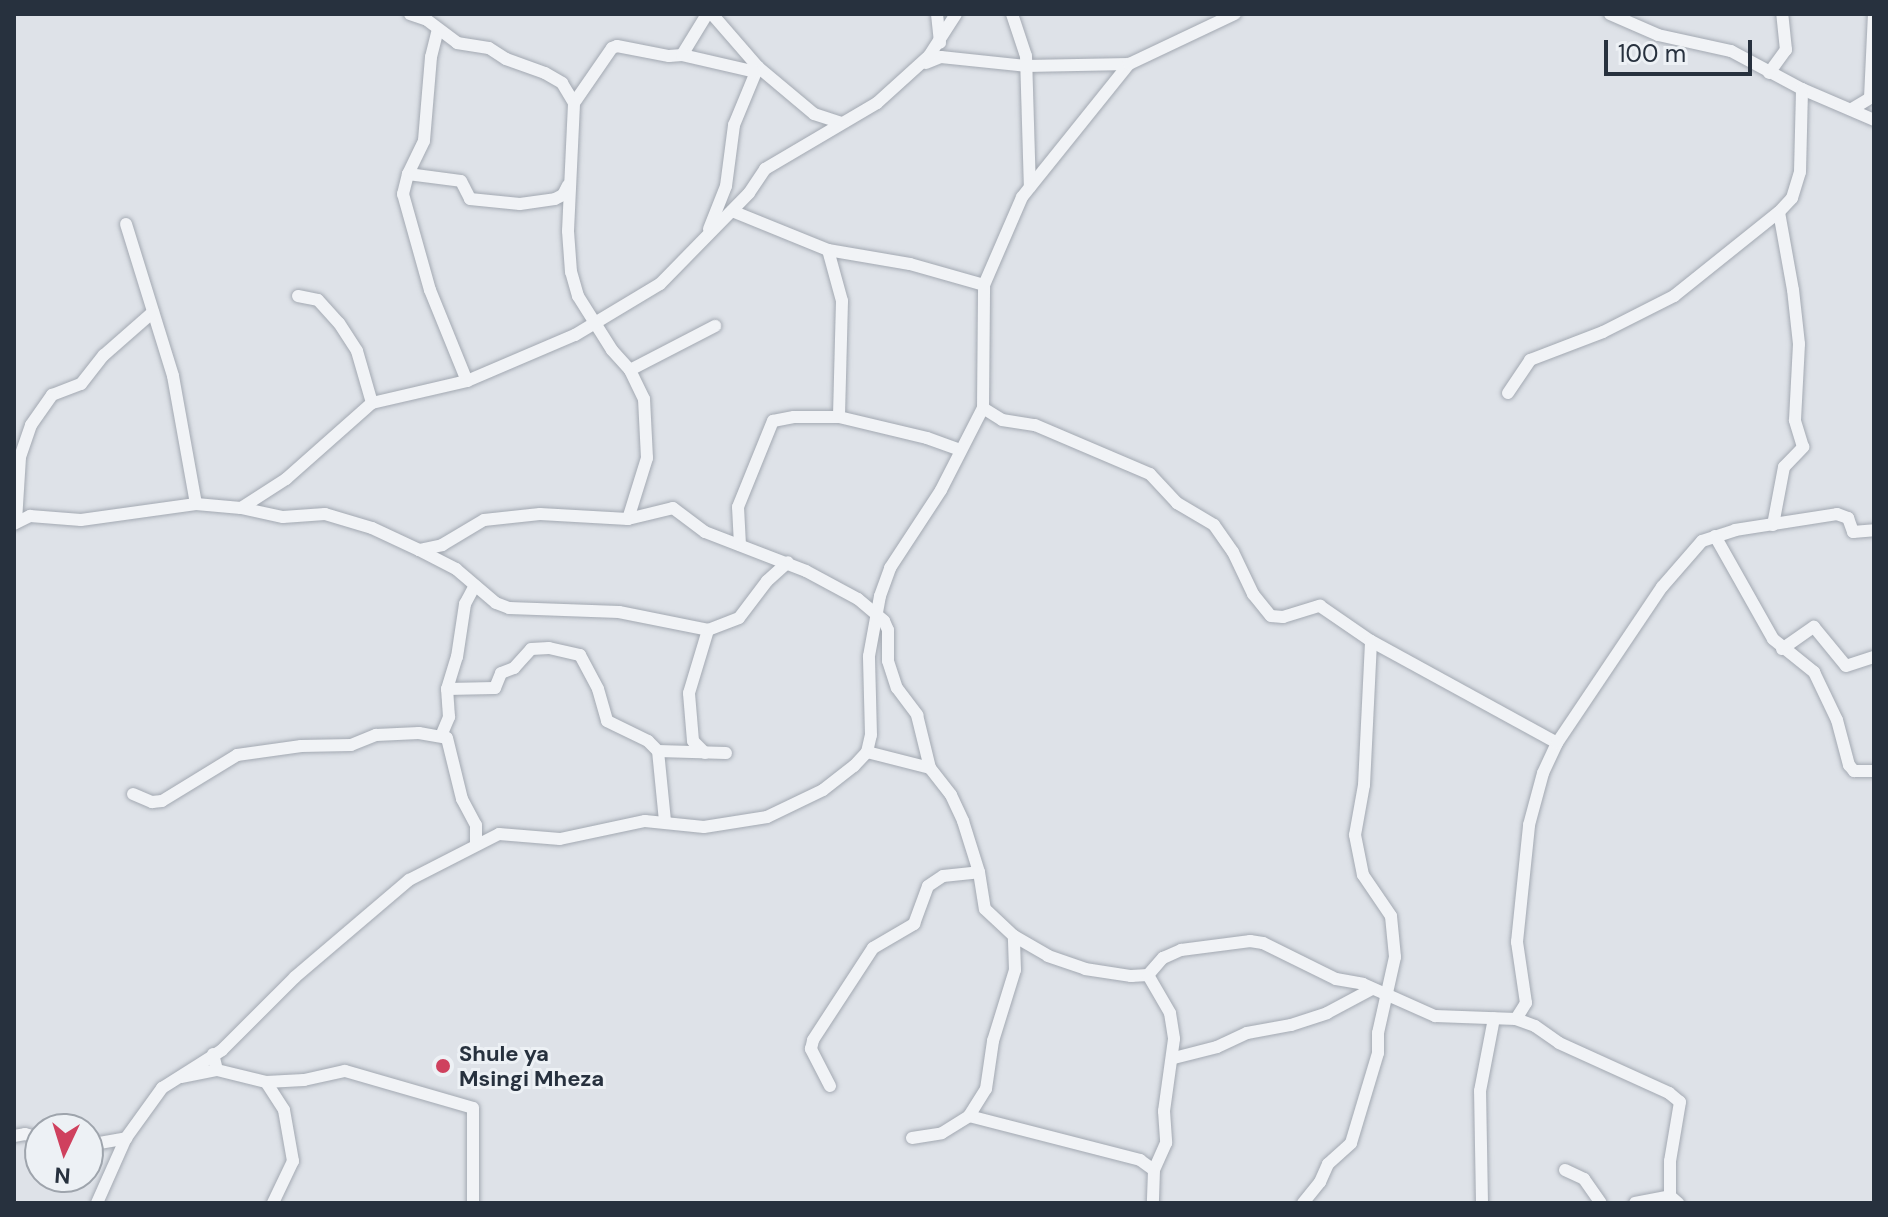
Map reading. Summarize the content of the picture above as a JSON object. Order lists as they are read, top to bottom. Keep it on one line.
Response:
{"places":["Shule ya Msingi Mheza"],"scale_bar":"100 m","north":"bottom"}
